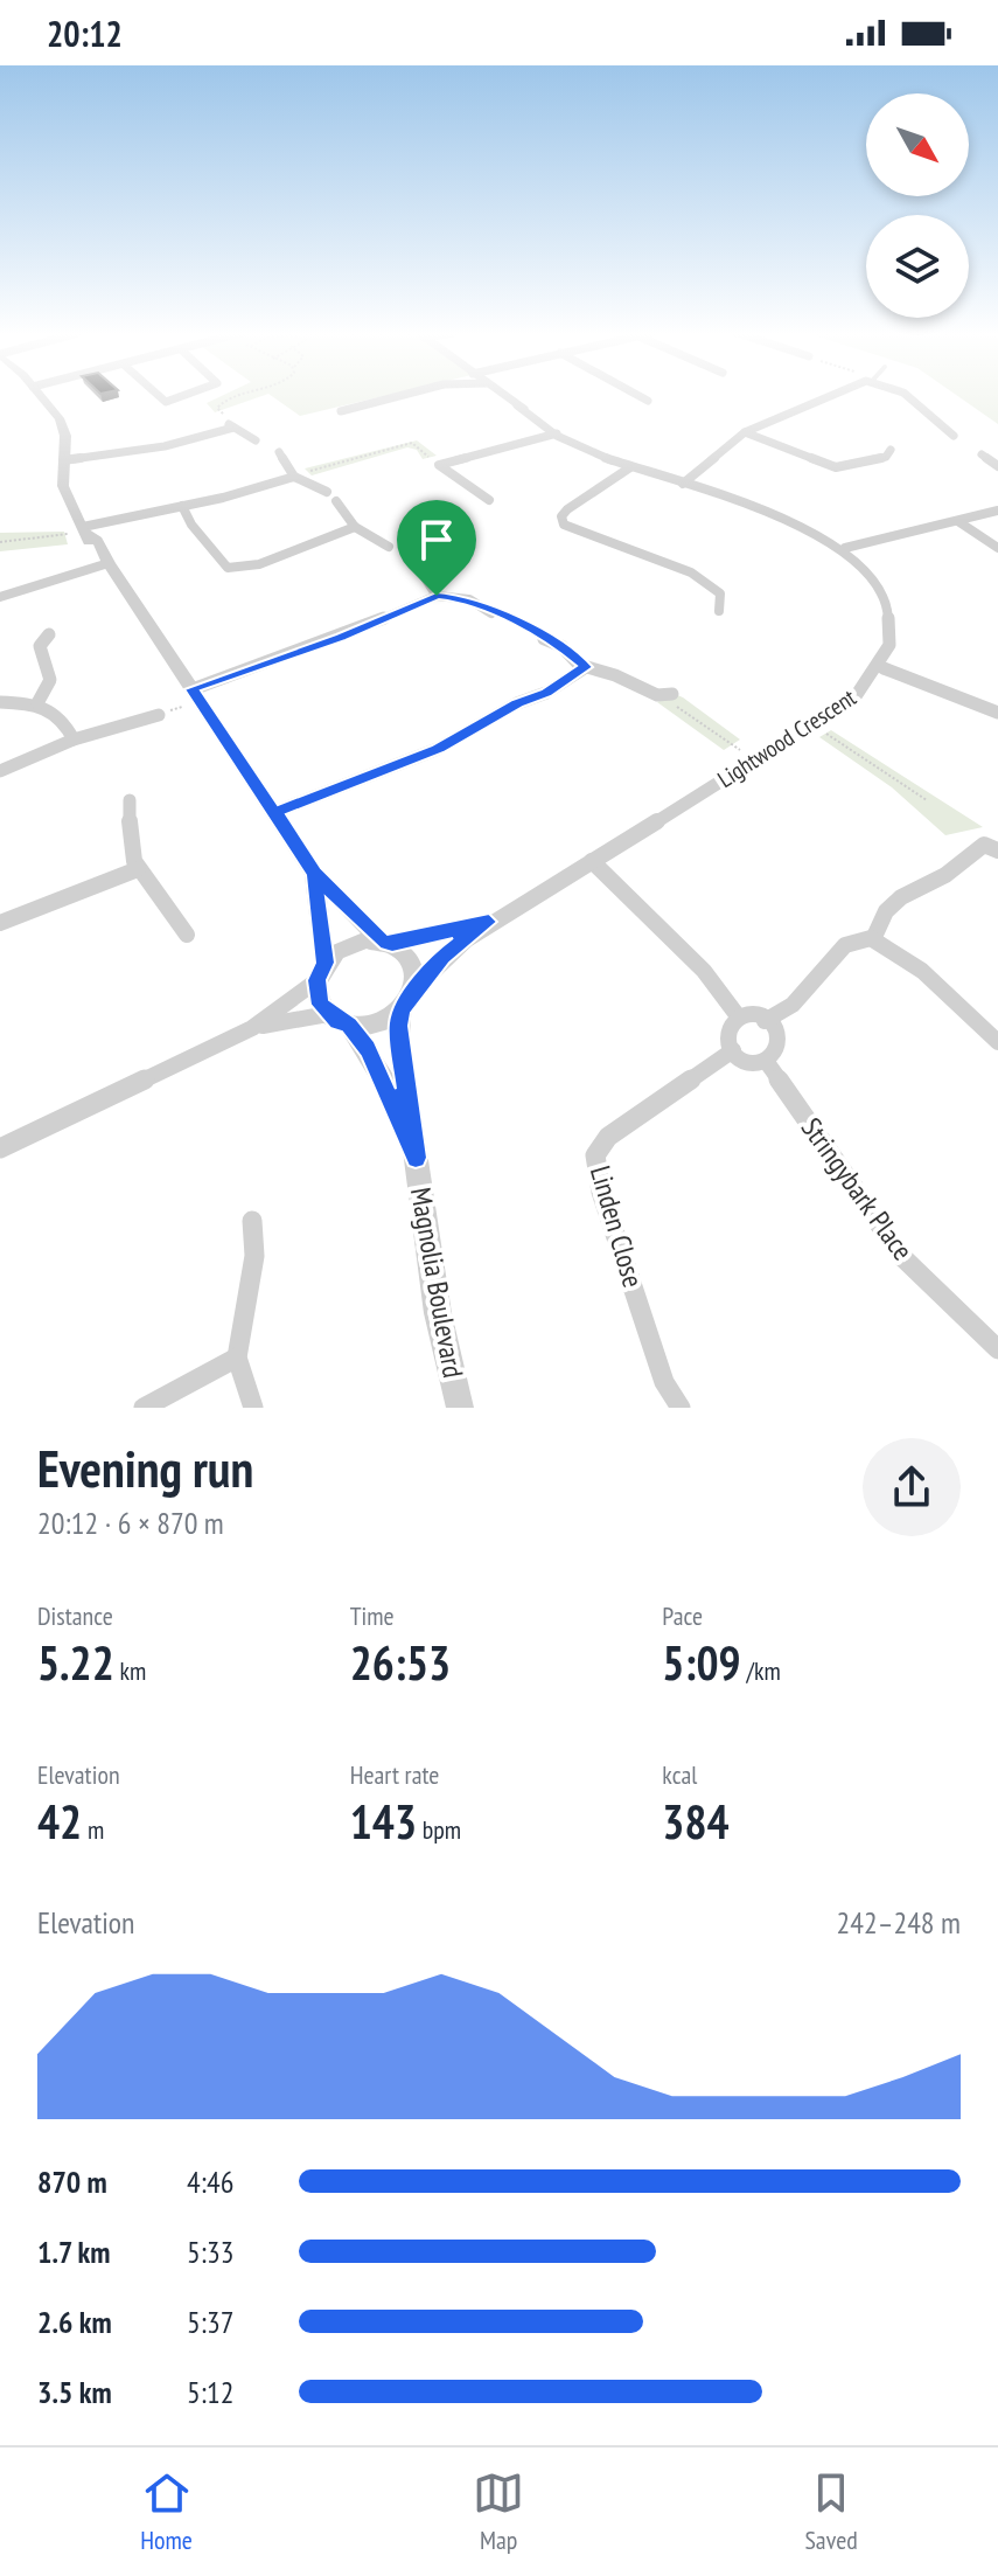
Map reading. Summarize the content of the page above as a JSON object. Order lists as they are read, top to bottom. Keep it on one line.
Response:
{"streets":{"street":["Lightwood Crescent","Stringybark Place","Linden Close","Magnolia Boulevard"]},"crossings":[["Lightwood Crescent","Magnolia Boulevard"],["Stringybark Place","Linden Close"]],"north":"bottom right","page":{"status":"20:12","heading":["Evening run","20:12 · 6 × 870 m"],"stats":[["Distance","5.22 km"],["Time","26:53"],["Pace","5:09 /km"],["Elevation","42 m"],["Heart rate","143 bpm"],["kcal","384"]],"chart":["Elevation","242–248 m"],"list":[{"name":"870 m","note":"4:46"},{"name":"1.7 km","note":"5:33"},{"name":"2.6 km","note":"5:37"},{"name":"3.5 km","note":"5:12"}],"tabs":["Home","Map","Saved"]}}
